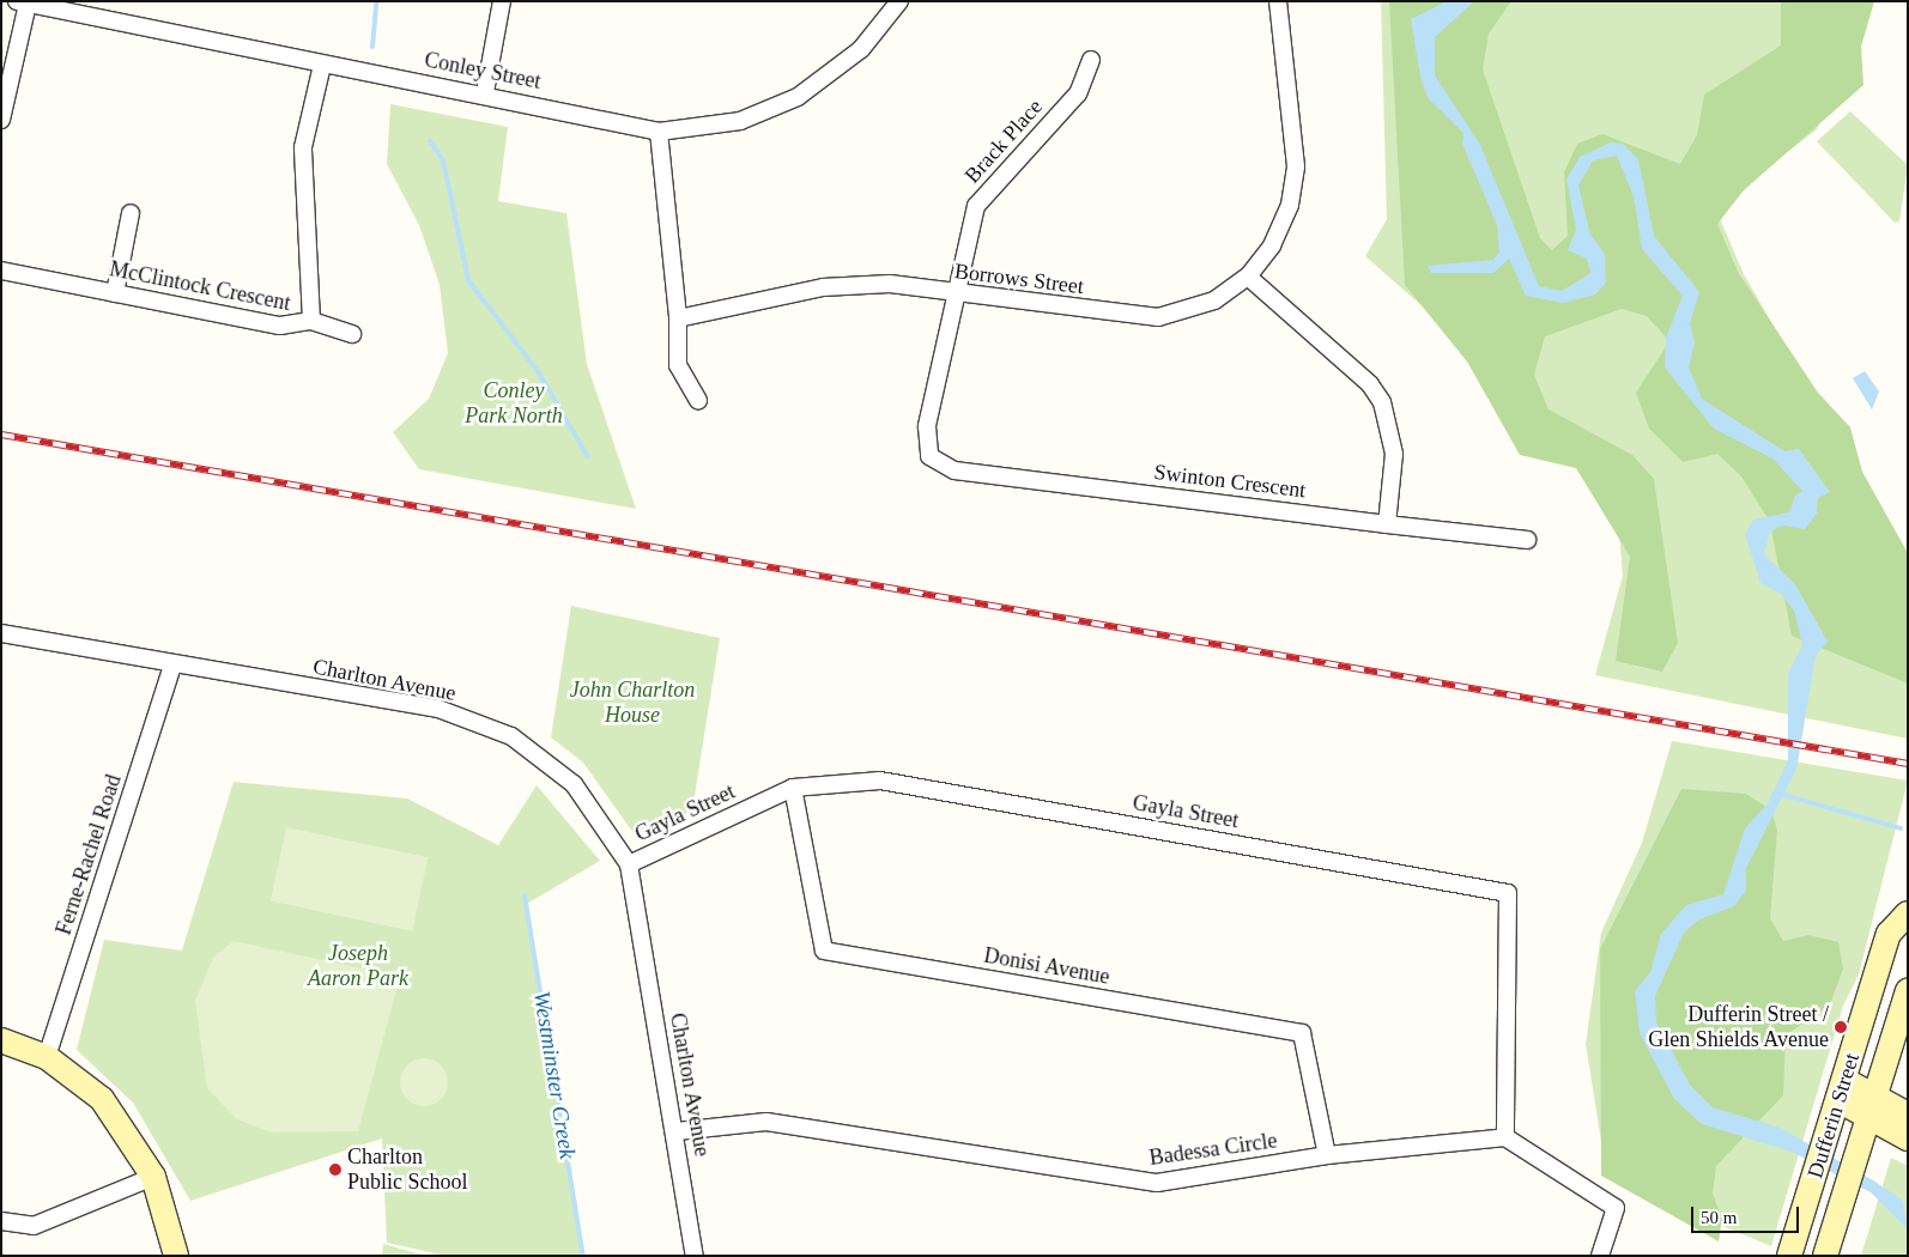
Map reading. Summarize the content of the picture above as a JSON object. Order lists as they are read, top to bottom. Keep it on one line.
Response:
{"streets":{"main road":["Dufferin Street"],"street":["Conley Street","Brack Place","Borrows Street","McClintock Crescent","Swinton Crescent","Charlton Avenue","Gayla Street","Ferne-Rachel Road","Donisi Avenue","Badessa Circle"]},"crossings":[["Conley Street","McClintock Crescent"],["Brack Place","Borrows Street"],["Brack Place","Swinton Crescent"],["Borrows Street","Swinton Crescent"],["Charlton Avenue","Gayla Street"],["Charlton Avenue","Ferne-Rachel Road"],["Charlton Avenue","Badessa Circle"],["Gayla Street","Donisi Avenue"],["Gayla Street","Badessa Circle"],["Donisi Avenue","Badessa Circle"]],"water":["Westminster Creek"],"parks":["Conley Park North","John Charlton House","Joseph Aaron Park"],"places":["Dufferin Street / Glen Shields Avenue","Charlton Public School"],"scale_bar":"50 m"}
